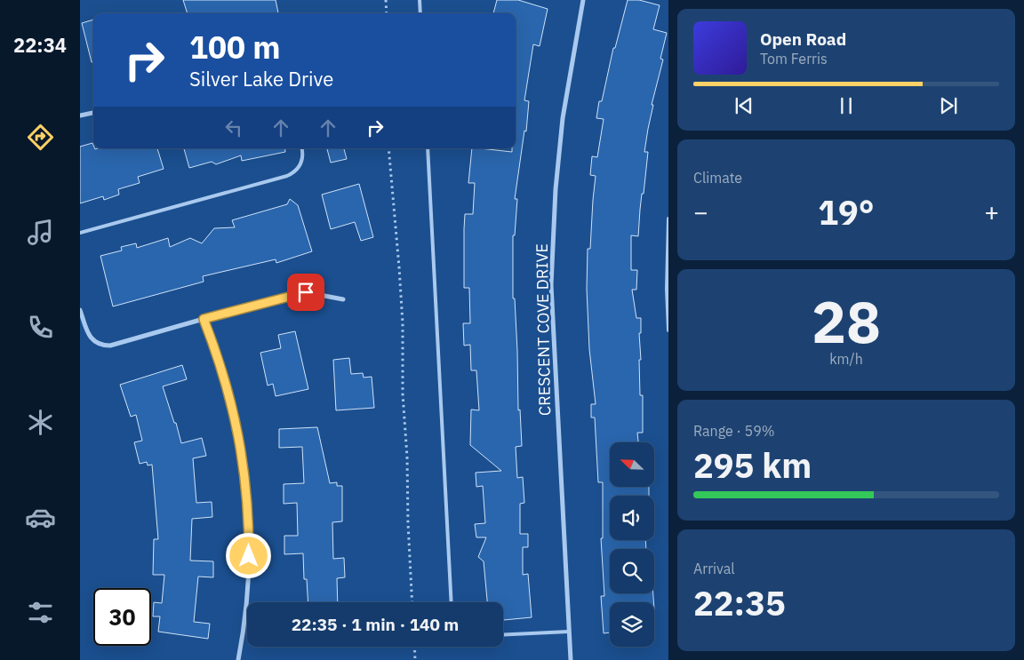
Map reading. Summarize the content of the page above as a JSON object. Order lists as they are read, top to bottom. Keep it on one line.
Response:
{"streets":{"street":["CRESCENT COVE DRIVE"]},"north":"top left","page":{"tabs":"22:34","turn":["100 m","Silver Lake Drive"],"song":["Open Road","Tom Ferris"],"tile":["Climate",["28","km/h"],["Range · 59%","295 km"],["Arrival","22:35"]],"heat":["−","19°","+"],"limit":"30","trip":"22:35 · 1 min · 140 m"}}
